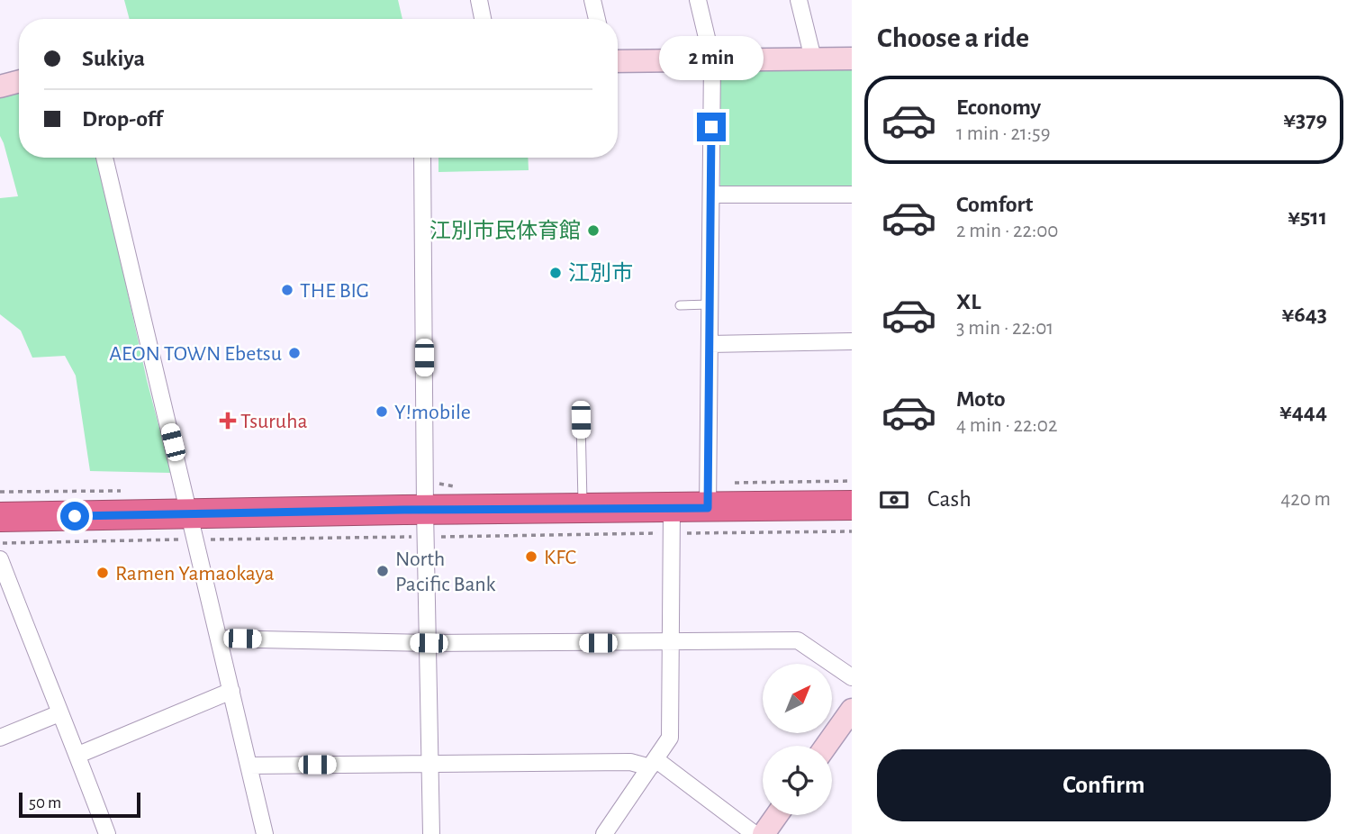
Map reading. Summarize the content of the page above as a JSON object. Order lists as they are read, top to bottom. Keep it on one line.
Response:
{"places":{"other":["江別市民体育館","江別市","THE BIG","AEON TOWN Ebetsu","Y!mobile","KFC","North Pacific Bank","Ramen Yamaokaya"],"health":["Tsuruha"]},"scale_bar":"50 m","north":"top right","page":{"heading":"Choose a ride","banner":["Sukiya","Drop-off"],"bubble":"2 min","list":[{"name":"Economy","note":"1 min · 21:59","value":"¥379"},{"name":"Comfort","note":"2 min · 22:00","value":"¥511"},{"name":"XL","note":"3 min · 22:01","value":"¥643"},{"name":"Moto","note":"4 min · 22:02","value":"¥444"}],"pay":["Cash","420 m"],"buttons":"Confirm","scale":"50 m"}}
